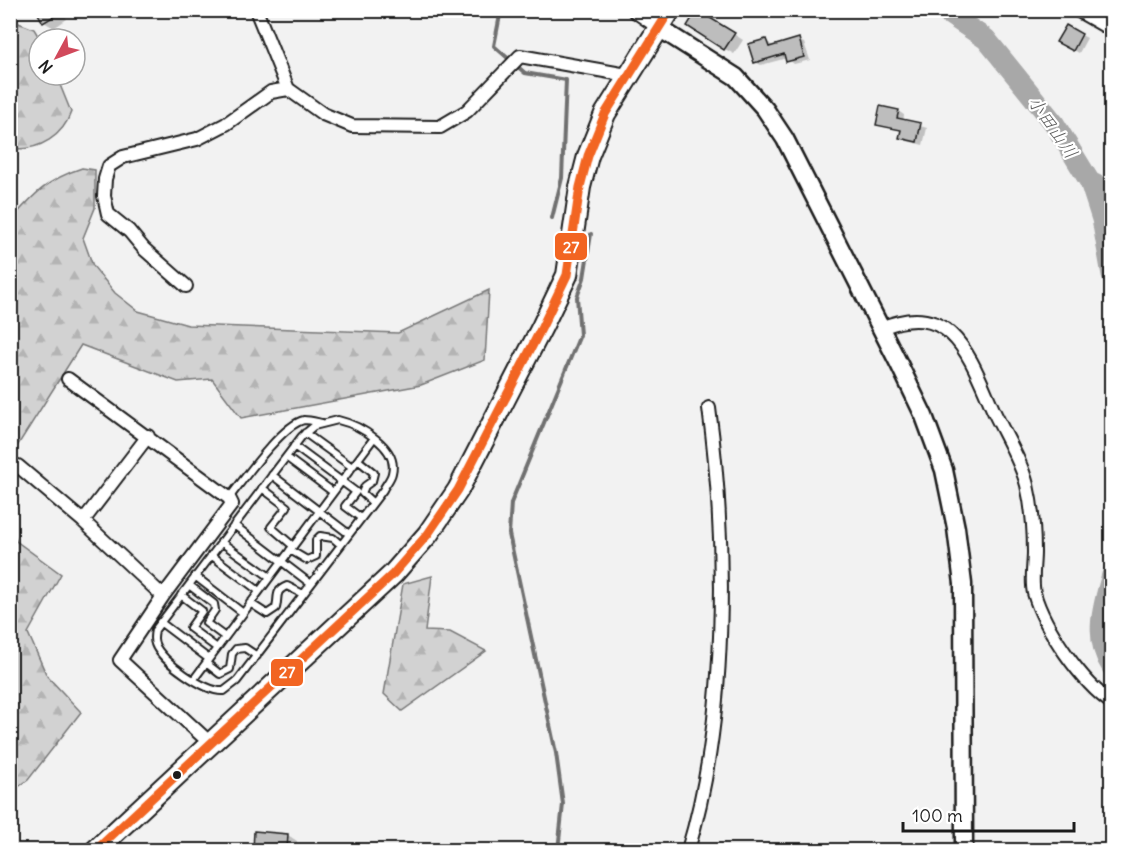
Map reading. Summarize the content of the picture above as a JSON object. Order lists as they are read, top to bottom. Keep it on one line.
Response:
{"water":["小田山川"],"lines":["transit line 27"],"scale_bar":"100 m","north":"bottom left"}
